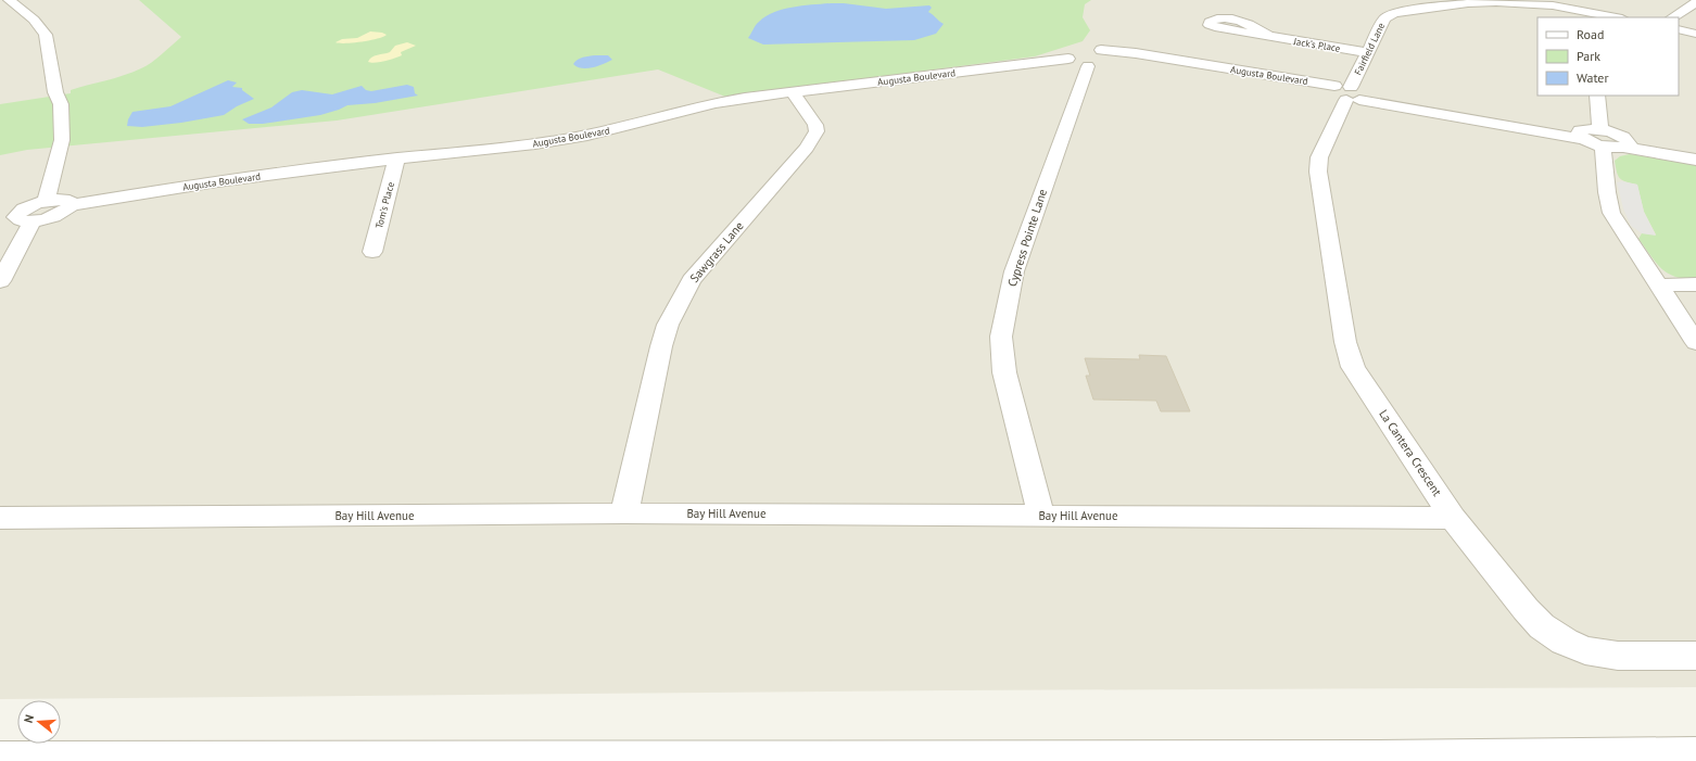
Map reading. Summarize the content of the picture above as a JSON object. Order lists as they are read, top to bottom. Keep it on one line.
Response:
{"streets":{"street":["Jack’s Place","Fairfield Lane","Augusta Boulevard","Tom’s Place","Cypress Pointe Lane","Sawgrass Lane","La Cantera Crescent","Bay Hill Avenue"]},"crossings":[["Jack’s Place","Fairfield Lane"],["Fairfield Lane","Augusta Boulevard"],["Fairfield Lane","La Cantera Crescent"],["Augusta Boulevard","Tom’s Place"],["Augusta Boulevard","Cypress Pointe Lane"],["Augusta Boulevard","Sawgrass Lane"],["Augusta Boulevard","La Cantera Crescent"],["Cypress Pointe Lane","Bay Hill Avenue"],["Sawgrass Lane","Bay Hill Avenue"],["La Cantera Crescent","Bay Hill Avenue"]],"legend":["Road","Park","Water"],"north":"left"}
